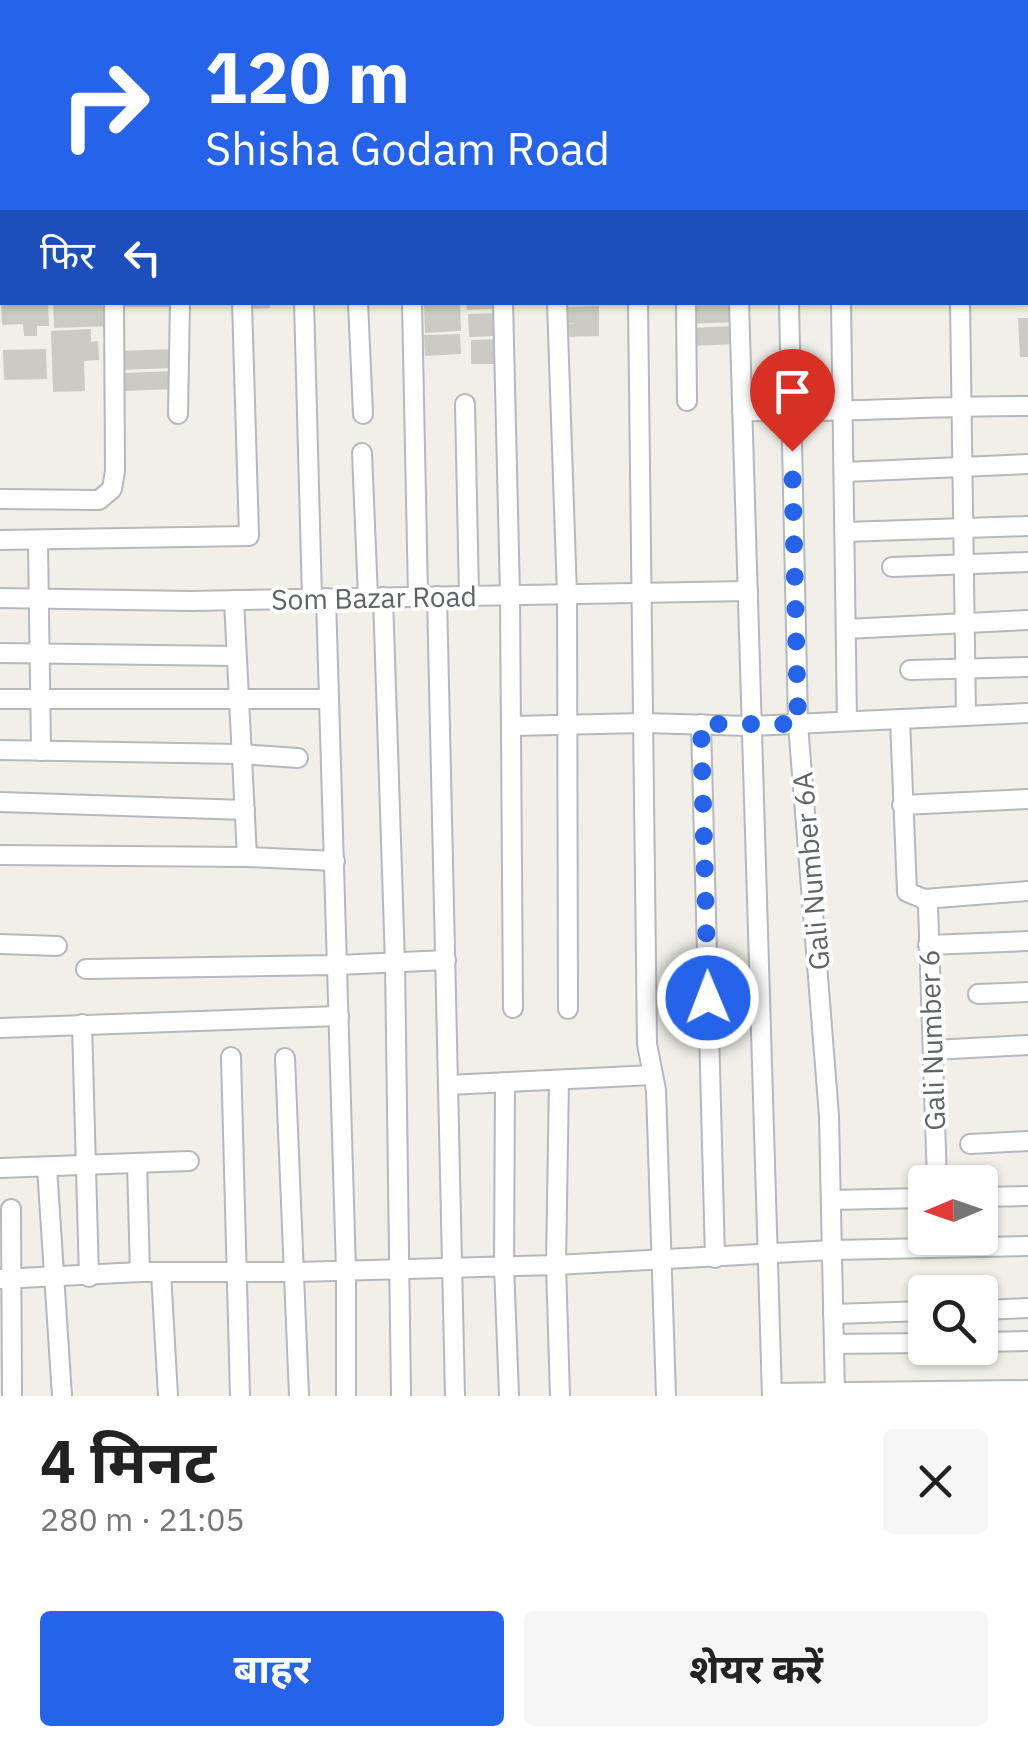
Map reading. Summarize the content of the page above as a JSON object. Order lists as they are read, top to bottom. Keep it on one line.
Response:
{"streets":{"street":["Som Bazar Road","Gali Number 6A","Gali Number 6"]},"north":"left","page":{"turn":["120 m","Shisha Godam Road"],"then":"फिर","heading":["4 मिनट","280 m · 21:05"],"buttons":["बाहर","शेयर करें"]}}
